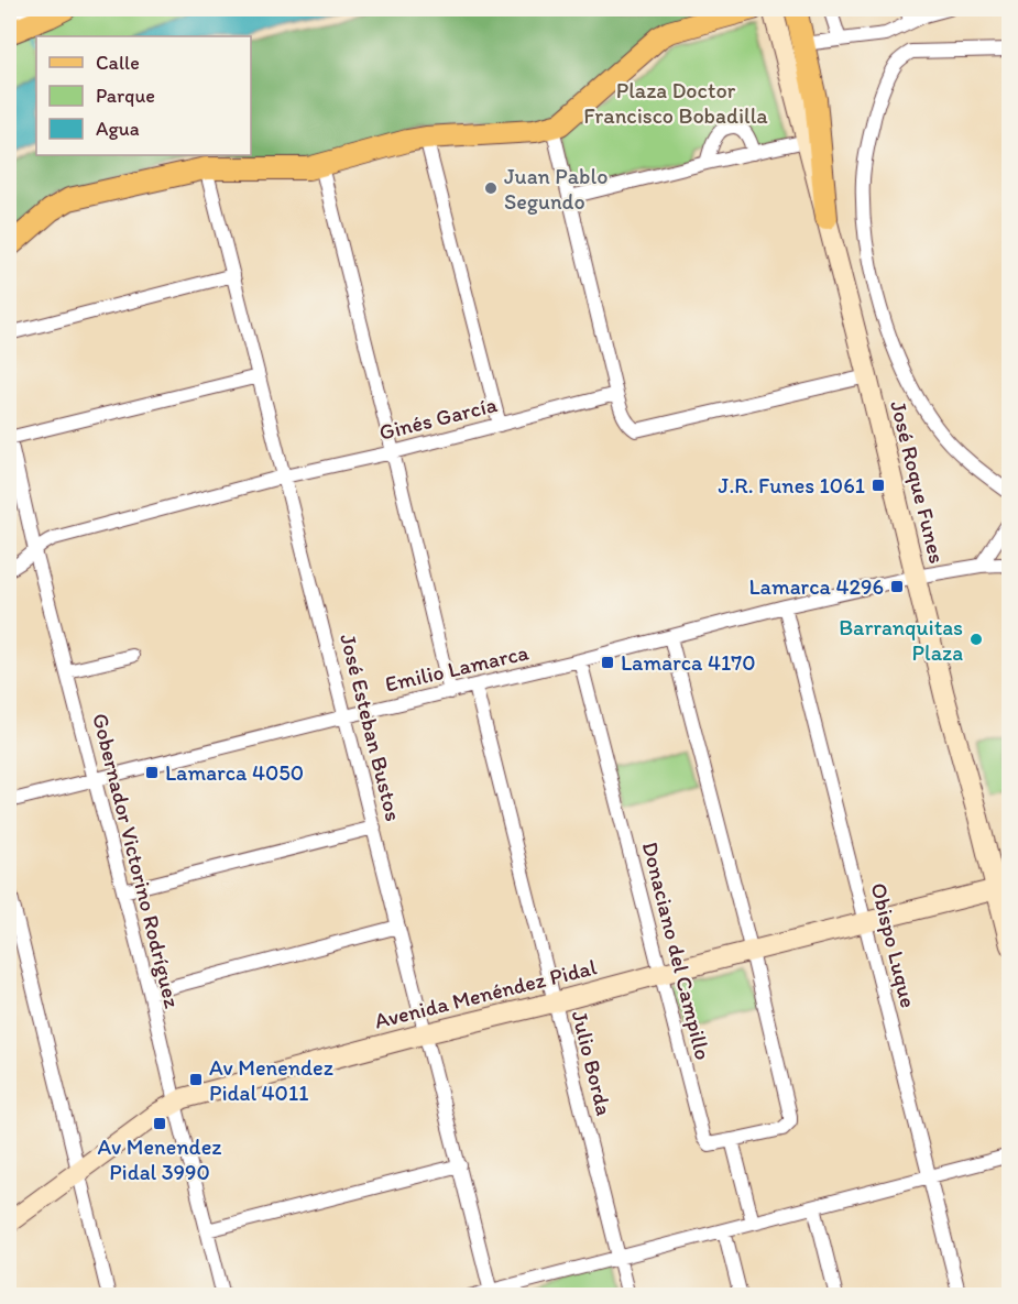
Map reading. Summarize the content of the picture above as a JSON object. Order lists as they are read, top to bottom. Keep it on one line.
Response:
{"streets":{"main road":["José Roque Funes","Avenida Menéndez Pidal"],"street":["Ginés García","Emilio Lamarca","José Esteban Bustos","Gobernador Victorino Rodríguez","Obispo Luque","Donaciano del Campillo","Julio Borda"]},"crossings":[["Ginés García","José Esteban Bustos"],["Ginés García","Gobernador Victorino Rodríguez"],["José Roque Funes","Emilio Lamarca"],["José Roque Funes","Avenida Menéndez Pidal"],["Emilio Lamarca","José Esteban Bustos"],["Emilio Lamarca","Gobernador Victorino Rodríguez"],["Emilio Lamarca","Obispo Luque"],["Emilio Lamarca","Donaciano del Campillo"],["Emilio Lamarca","Julio Borda"],["José Esteban Bustos","Avenida Menéndez Pidal"],["Gobernador Victorino Rodríguez","Avenida Menéndez Pidal"],["Obispo Luque","Avenida Menéndez Pidal"],["Donaciano del Campillo","Avenida Menéndez Pidal"],["Avenida Menéndez Pidal","Julio Borda"]],"parks":["Plaza Doctor Francisco Bobadilla"],"places":{"other":["Juan Pablo Segundo","Barranquitas Plaza"],"transit":["J.R. Funes 1061","Lamarca 4296","Lamarca 4170","Lamarca 4050","Av Menendez Pidal 4011","Av Menendez Pidal 3990"]},"legend":["Calle","Parque","Agua"]}
